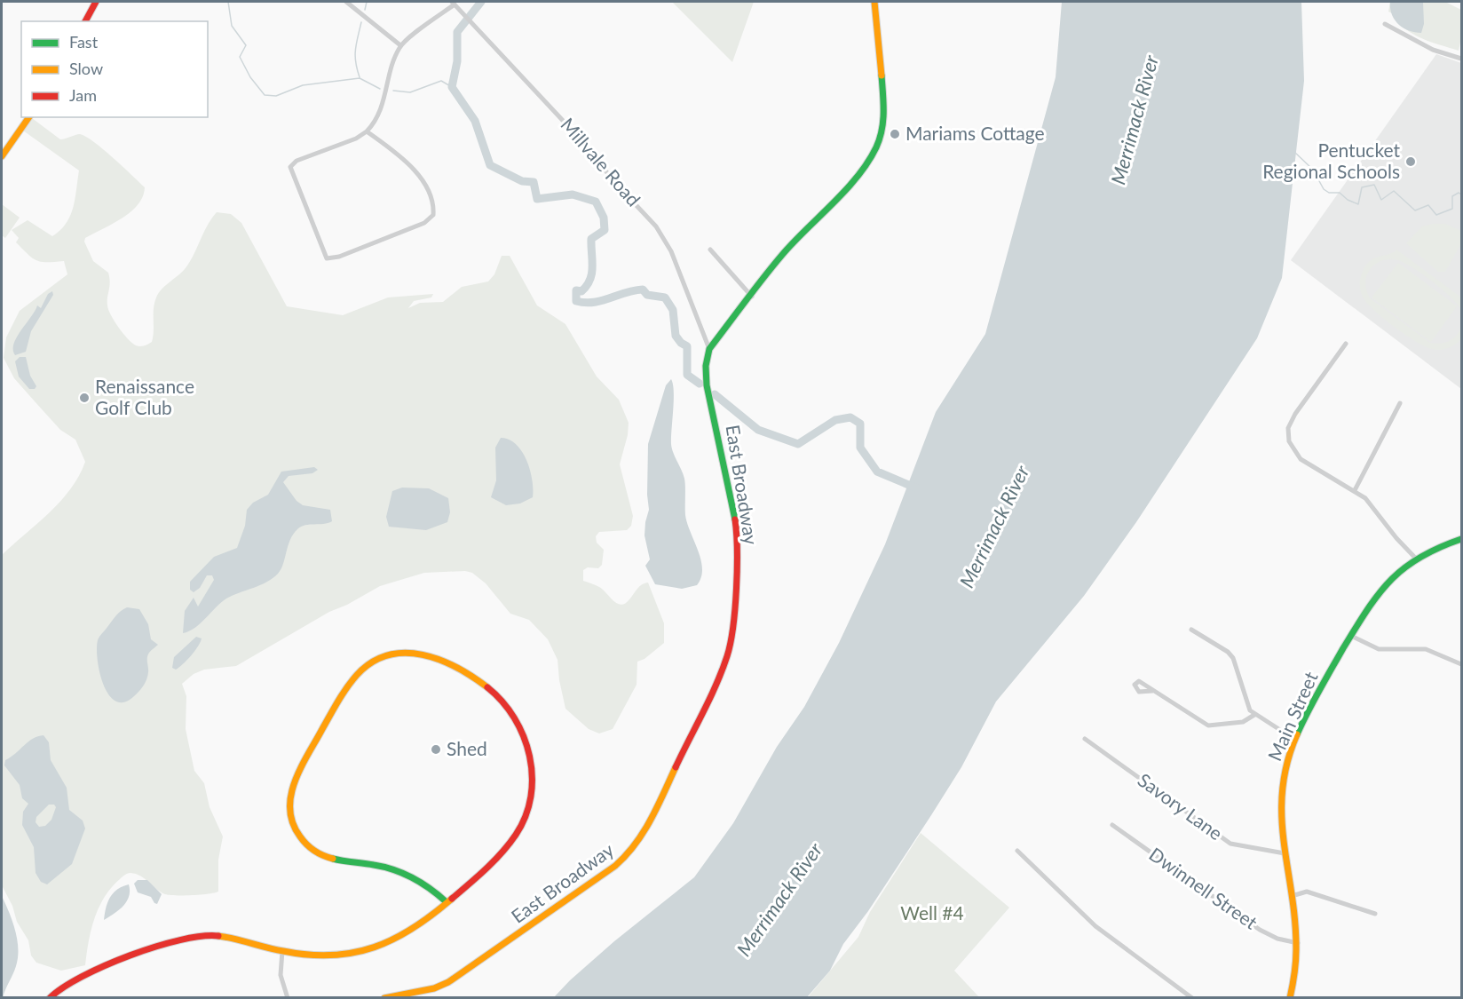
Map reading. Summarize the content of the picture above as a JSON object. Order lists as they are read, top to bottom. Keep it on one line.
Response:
{"streets":{"street":["Millvale Road","East Broadway","Main Street","Savory Lane","Dwinnell Street"]},"crossings":[["Millvale Road","East Broadway"],["Main Street","Savory Lane"],["Main Street","Dwinnell Street"]],"water":["Merrimack River"],"parks":["Well #4"],"places":["Mariams Cottage","Pentucket Regional Schools","Renaissance Golf Club","Shed"],"legend":["Fast","Slow","Jam"]}
